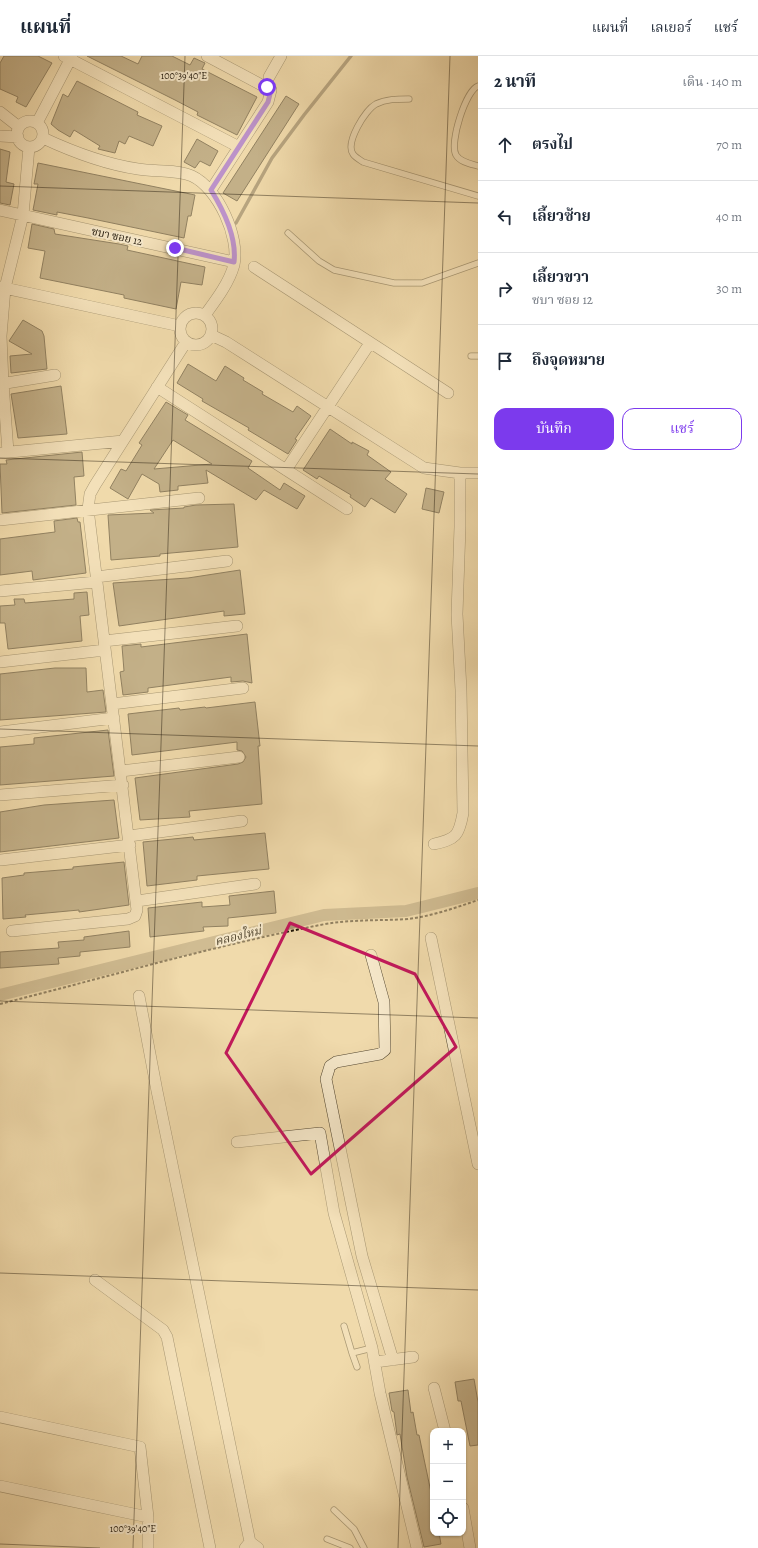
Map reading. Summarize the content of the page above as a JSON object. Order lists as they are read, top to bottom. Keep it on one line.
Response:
{"streets":{"street":["ชบา ซอย 12"]},"water":["คลองใหม่"],"page":{"header":"แผนที่","nav":["แผนที่","เลเยอร์","แชร์"],"heading":["2 นาที","เดิน · 140 m"],"list":[["ตรงไป","70 m"],["เลี้ยวซ้าย","40 m"],["เลี้ยวขวา","ชบา ซอย 12","30 m"],"ถึงจุดหมาย"],"buttons":["บันทึก","แชร์"],"map_buttons":["+","−"]},"coordinates":["100°39'40\"E"]}
